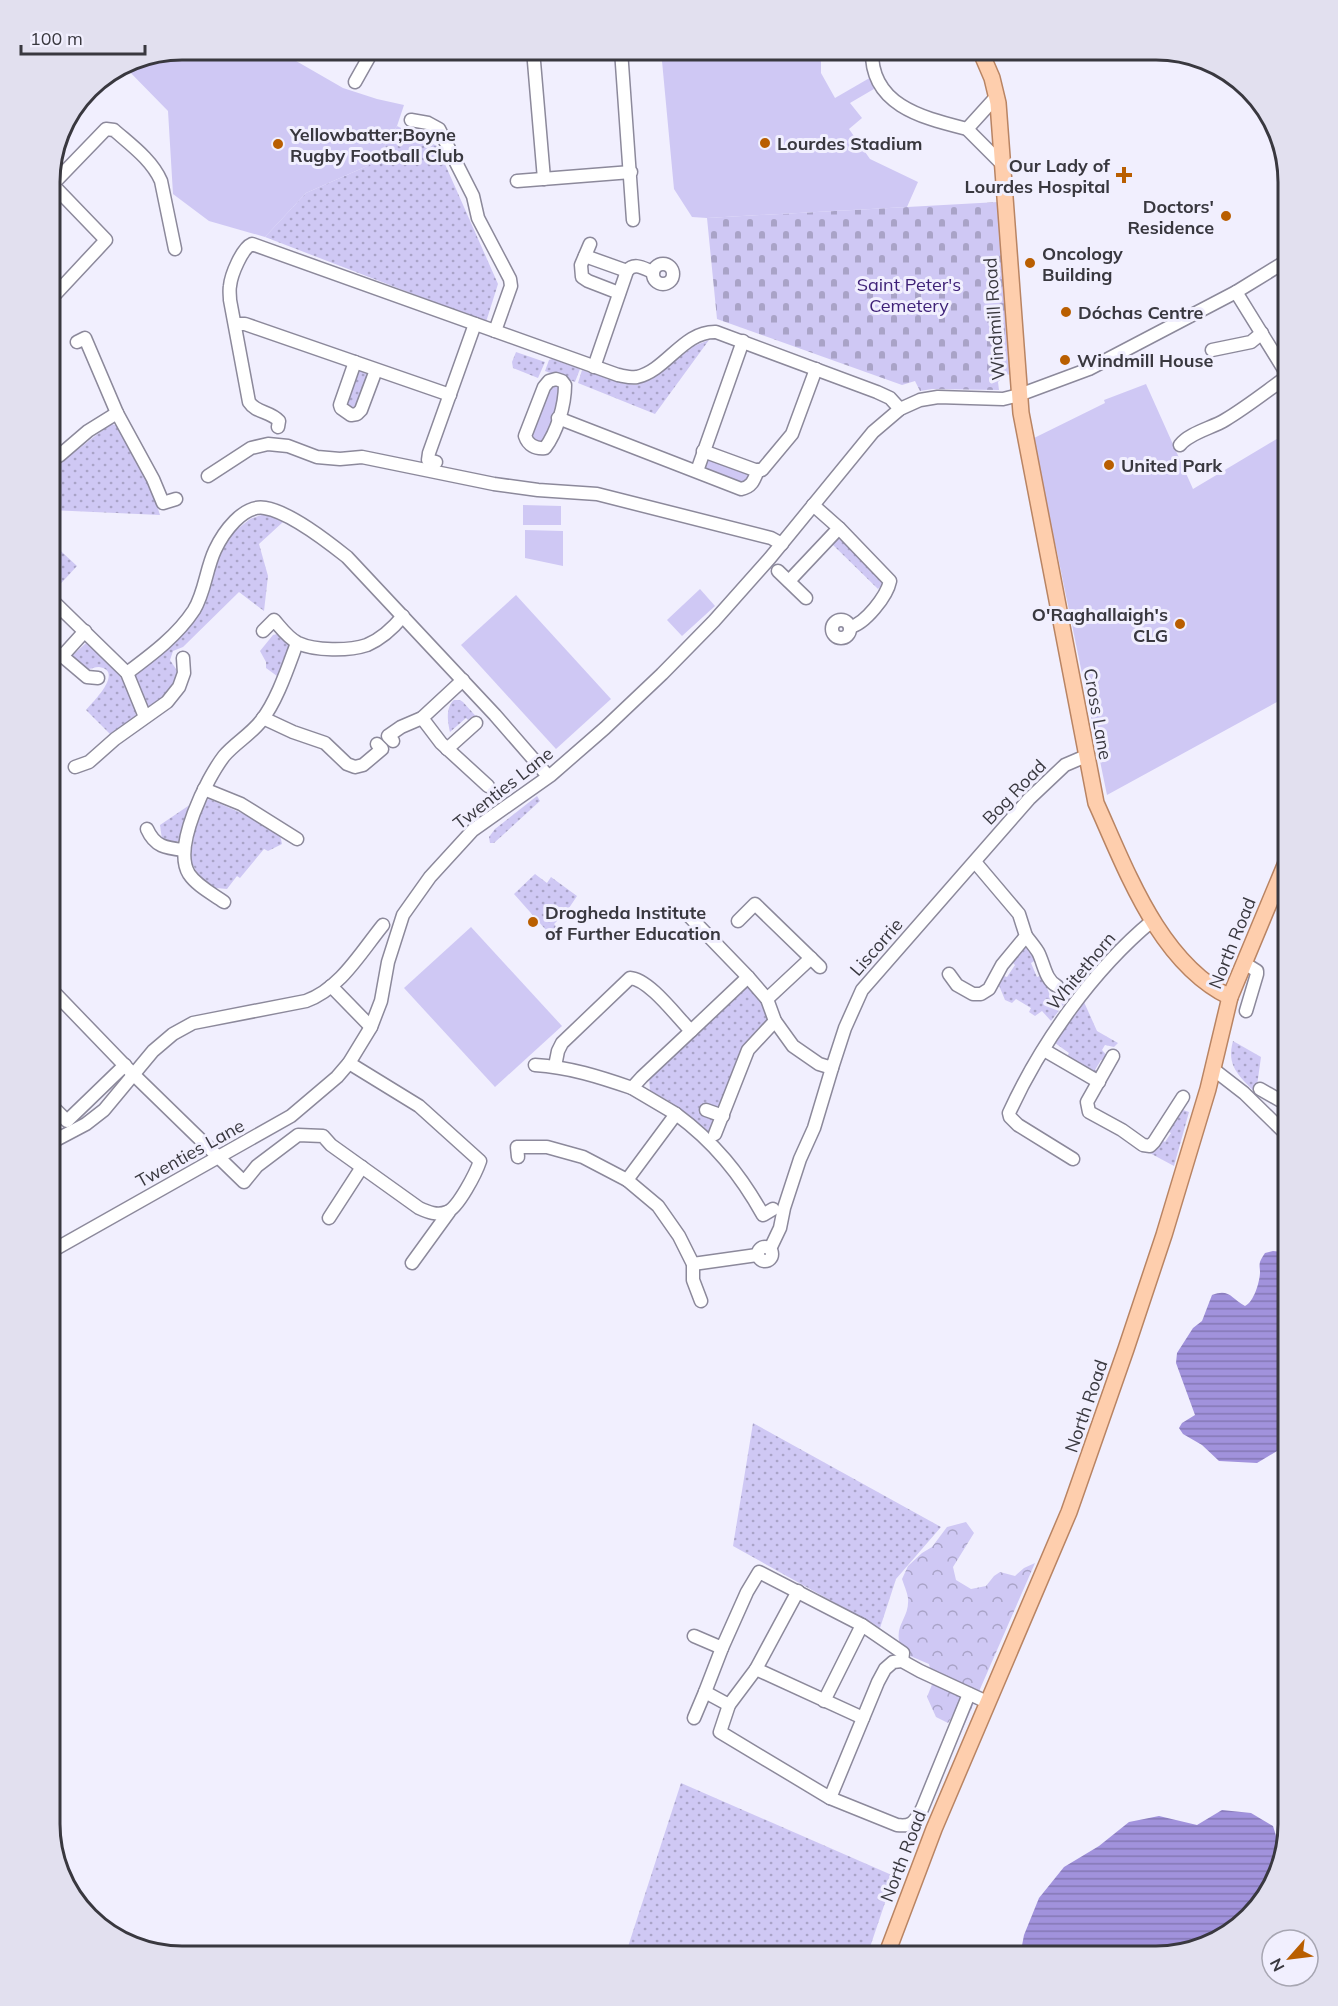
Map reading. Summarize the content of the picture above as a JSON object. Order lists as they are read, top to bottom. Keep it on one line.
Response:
{"streets":{"main road":["Windmill Road","Cross Lane","North Road"],"street":["Twenties Lane","Bog Road","Liscorrie","Whitethorn"]},"crossings":[["Windmill Road","Cross Lane"],["Windmill Road","Twenties Lane"],["Cross Lane","Twenties Lane"],["Cross Lane","Bog Road"],["Cross Lane","North Road"],["Cross Lane","Whitethorn"],["Bog Road","Liscorrie"]],"parks":["Saint Peter's Cemetery"],"places":{"other":["Lourdes Stadium","Yellowbatter;Boyne Rugby Football Club","Doctors' Residence","Oncology Building","Dóchas Centre","Windmill House","United Park","O'Raghallaigh's CLG","Drogheda Institute of Further Education"],"health":["Our Lady of Lourdes Hospital"]},"scale_bar":"100 m","north":"bottom left"}
